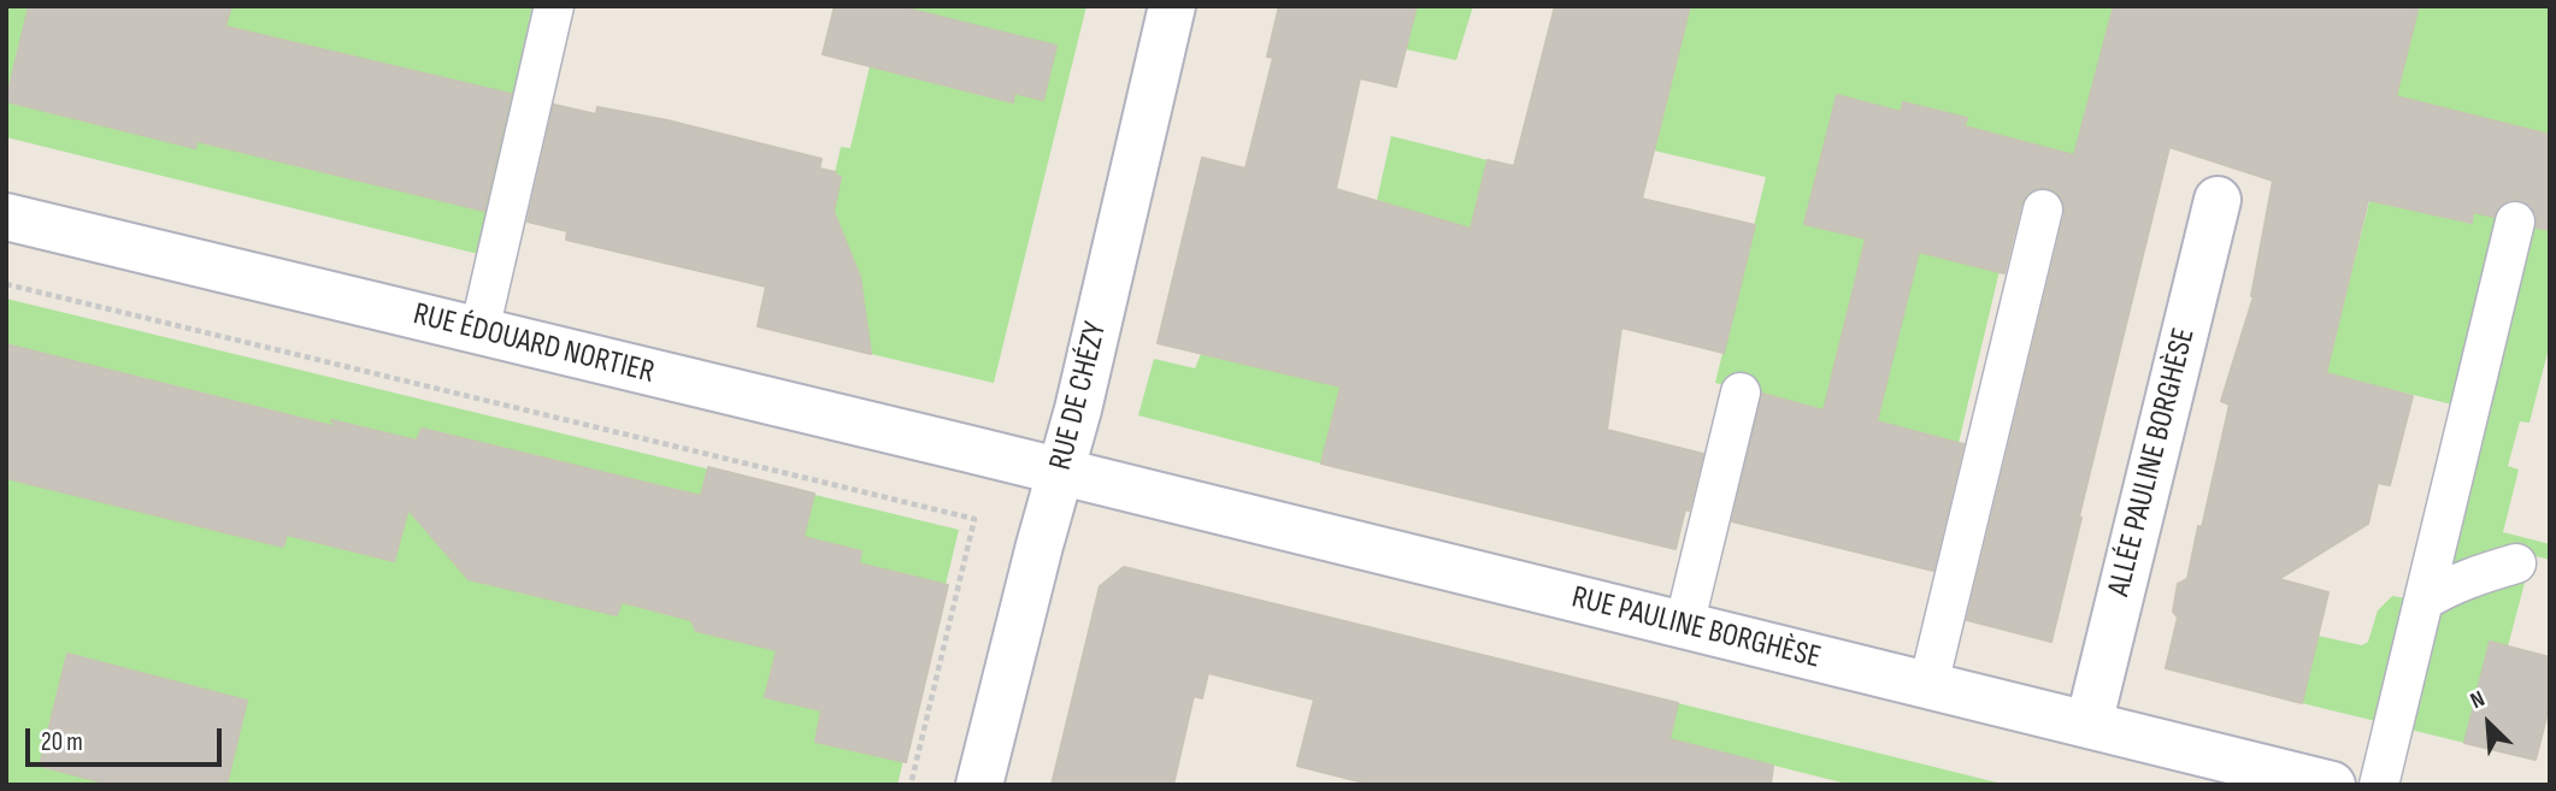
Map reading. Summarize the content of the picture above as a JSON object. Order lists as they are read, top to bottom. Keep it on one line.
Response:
{"streets":{"street":["RUE ÉDOUARD NORTIER","RUE DE CHÉZY","ALLÉE PAULINE BORGHÈSE","RUE PAULINE BORGHÈSE"]},"crossings":[["RUE ÉDOUARD NORTIER","RUE DE CHÉZY"],["RUE ÉDOUARD NORTIER","RUE PAULINE BORGHÈSE"],["RUE DE CHÉZY","RUE PAULINE BORGHÈSE"],["ALLÉE PAULINE BORGHÈSE","RUE PAULINE BORGHÈSE"]],"scale_bar":"20 m","north":"top left"}
